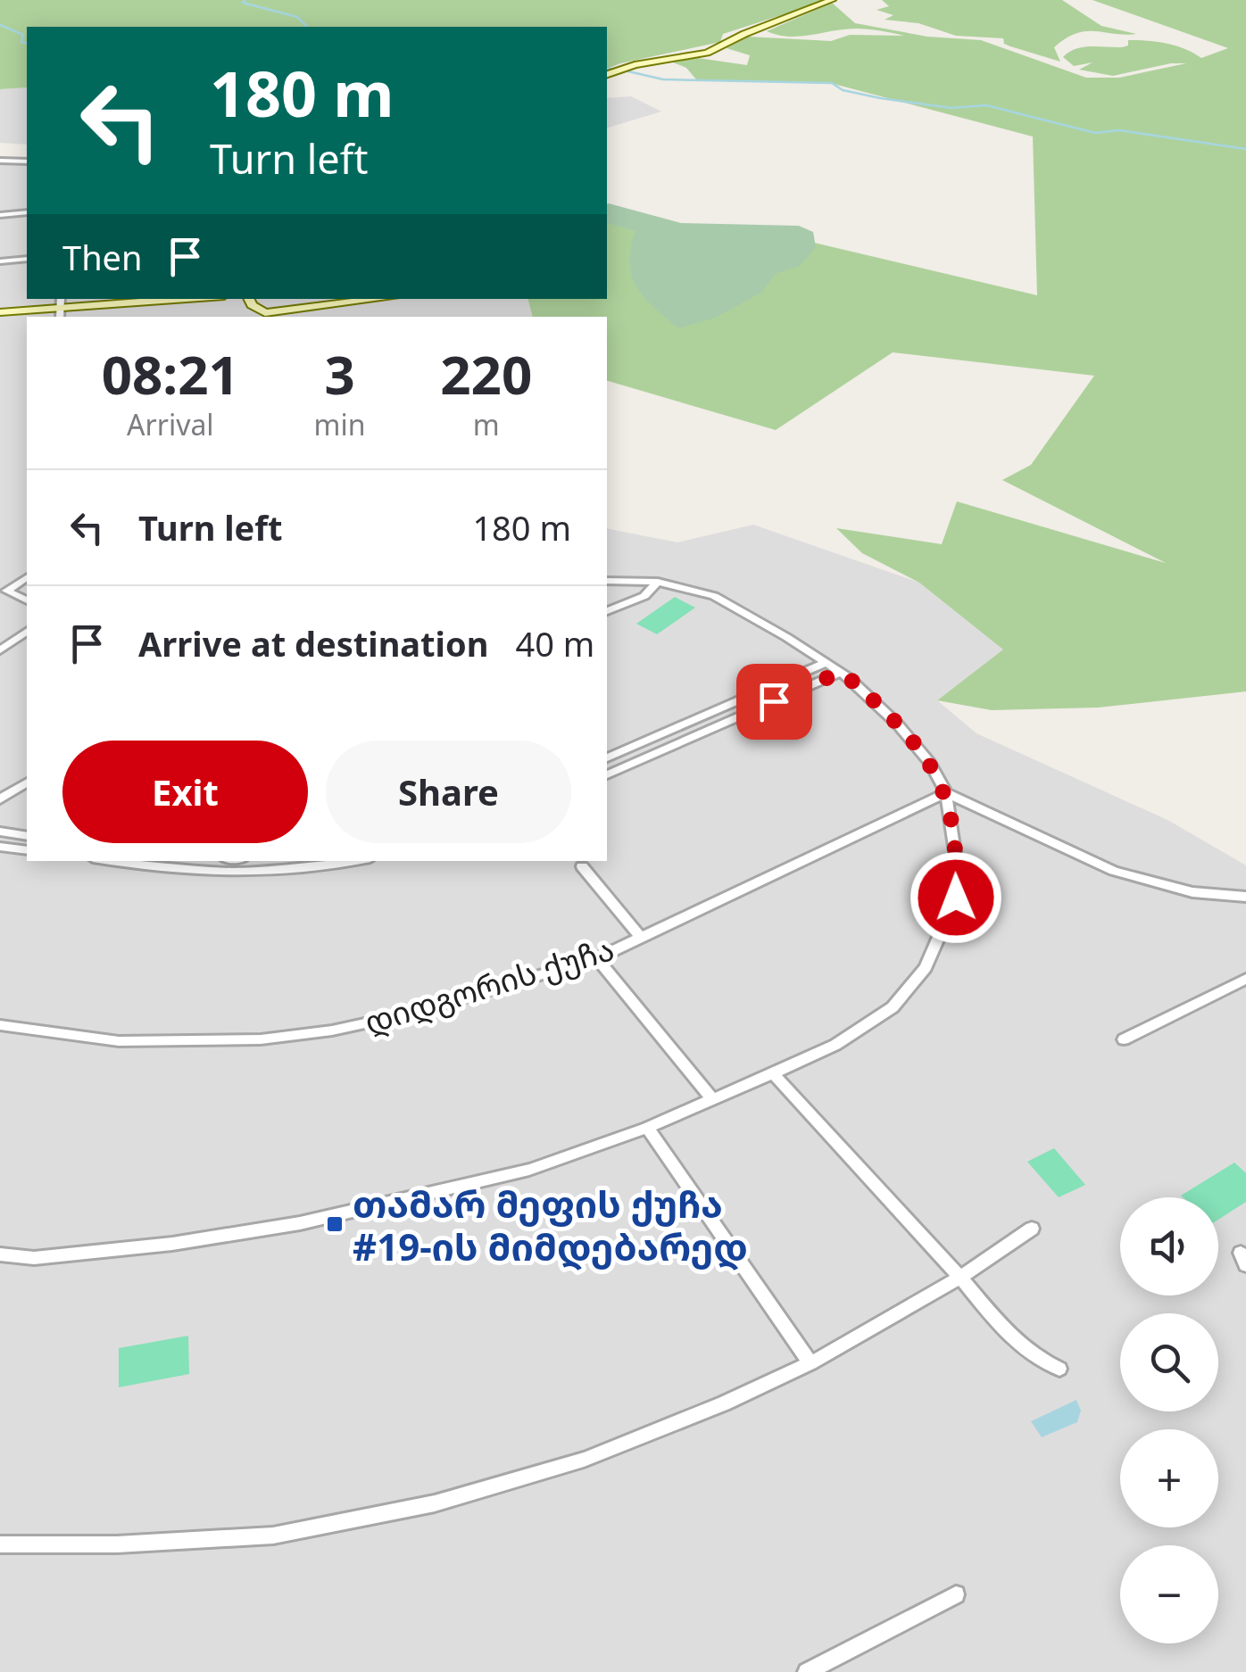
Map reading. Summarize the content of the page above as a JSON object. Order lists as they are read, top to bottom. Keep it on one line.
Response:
{"streets":{"street":["დიდგორის ქუჩა"]},"places":{"transit":["თამარ მეფის ქუჩა #19-ის მიმდებარედ"]},"page":{"turn":["180 m","Turn left"],"then":"Then","eta":["08:21","Arrival","3","min","220","m"],"list":[{"name":"Turn left","value":"180 m"},{"name":"Arrive at destination","value":"40 m"}],"buttons":["Exit","Share"],"map_buttons":["+","−"]}}
